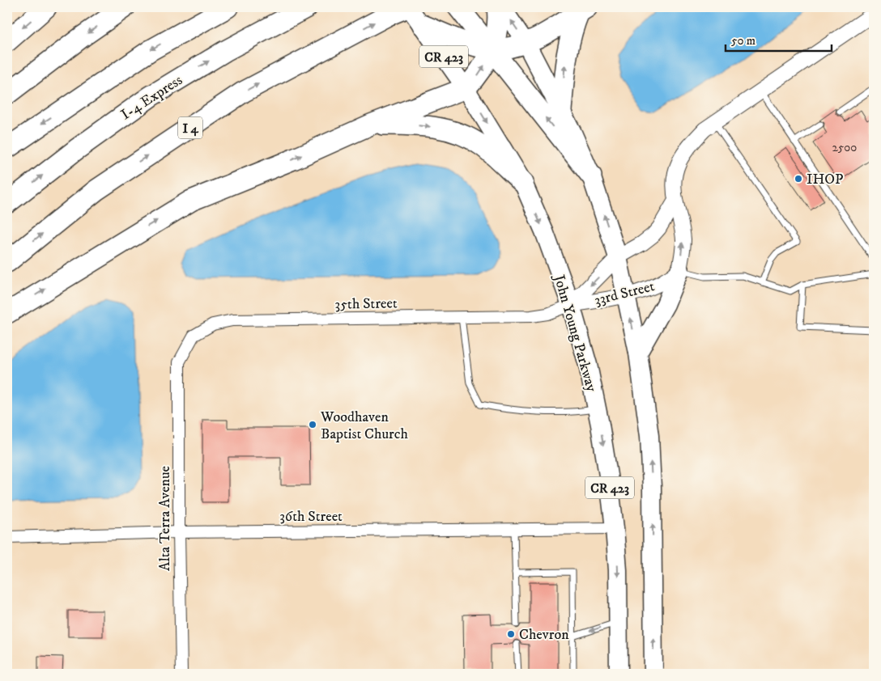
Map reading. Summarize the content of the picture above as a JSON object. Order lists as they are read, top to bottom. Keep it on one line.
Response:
{"streets":{"highway":["CR 423","I-4 Express","I 4","John Young Parkway"],"street":["33rd Street","35th Street","36th Street","Alta Terra Avenue"]},"crossings":[["CR 423","33rd Street"],["I 4","John Young Parkway"],["33rd Street","35th Street"],["33rd Street","John Young Parkway"],["35th Street","John Young Parkway"],["35th Street","Alta Terra Avenue"],["John Young Parkway","36th Street"],["36th Street","Alta Terra Avenue"]],"one_way":["John Young Parkway"],"places":["IHOP","Woodhaven Baptist Church","Chevron"],"house_numbers":["2500"],"scale_bar":"50 m"}
